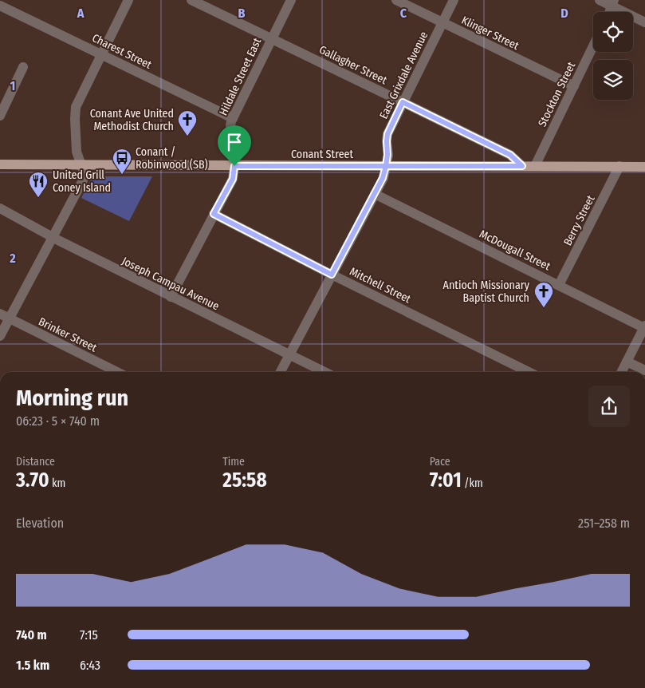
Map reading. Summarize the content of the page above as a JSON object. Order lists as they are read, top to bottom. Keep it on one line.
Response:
{"streets":{"main road":["Conant Street"],"street":["Klinger Street","Charest Street","Gallagher Street","East Grixdale Avenue","Hildale Street East","Stockton Street","Berry Street","McDougall Street","Joseph Campau Avenue","Mitchell Street","Brinker Street"]},"crossings":[["Klinger Street","East Grixdale Avenue"],["Klinger Street","Stockton Street"],["Charest Street","Hildale Street East"],["Gallagher Street","East Grixdale Avenue"],["Gallagher Street","Hildale Street East"],["Gallagher Street","Conant Street"],["East Grixdale Avenue","Conant Street"],["East Grixdale Avenue","McDougall Street"],["East Grixdale Avenue","Joseph Campau Avenue"],["East Grixdale Avenue","Mitchell Street"],["Hildale Street East","Conant Street"],["Hildale Street East","Joseph Campau Avenue"],["Hildale Street East","Mitchell Street"],["Stockton Street","Conant Street"],["Conant Street","Berry Street"],["Berry Street","McDougall Street"]],"places":{"church":["Conant Ave United Methodist Church","Antioch Missionary Baptist Church"],"bus stop":["Conant / Robinwood (SB)"],"restaurant":["United Grill Coney Island"]},"page":{"heading":["Morning run","06:23 · 5 × 740 m"],"stats":[["Distance","3.70 km"],["Time","25:58"],["Pace","7:01 /km"]],"chart":["Elevation","251–258 m"],"list":[{"name":"740 m","note":"7:15"},{"name":"1.5 km","note":"6:43"}]},"grid":{"columns":["A","B","C","D"],"rows":["1","2"]}}
